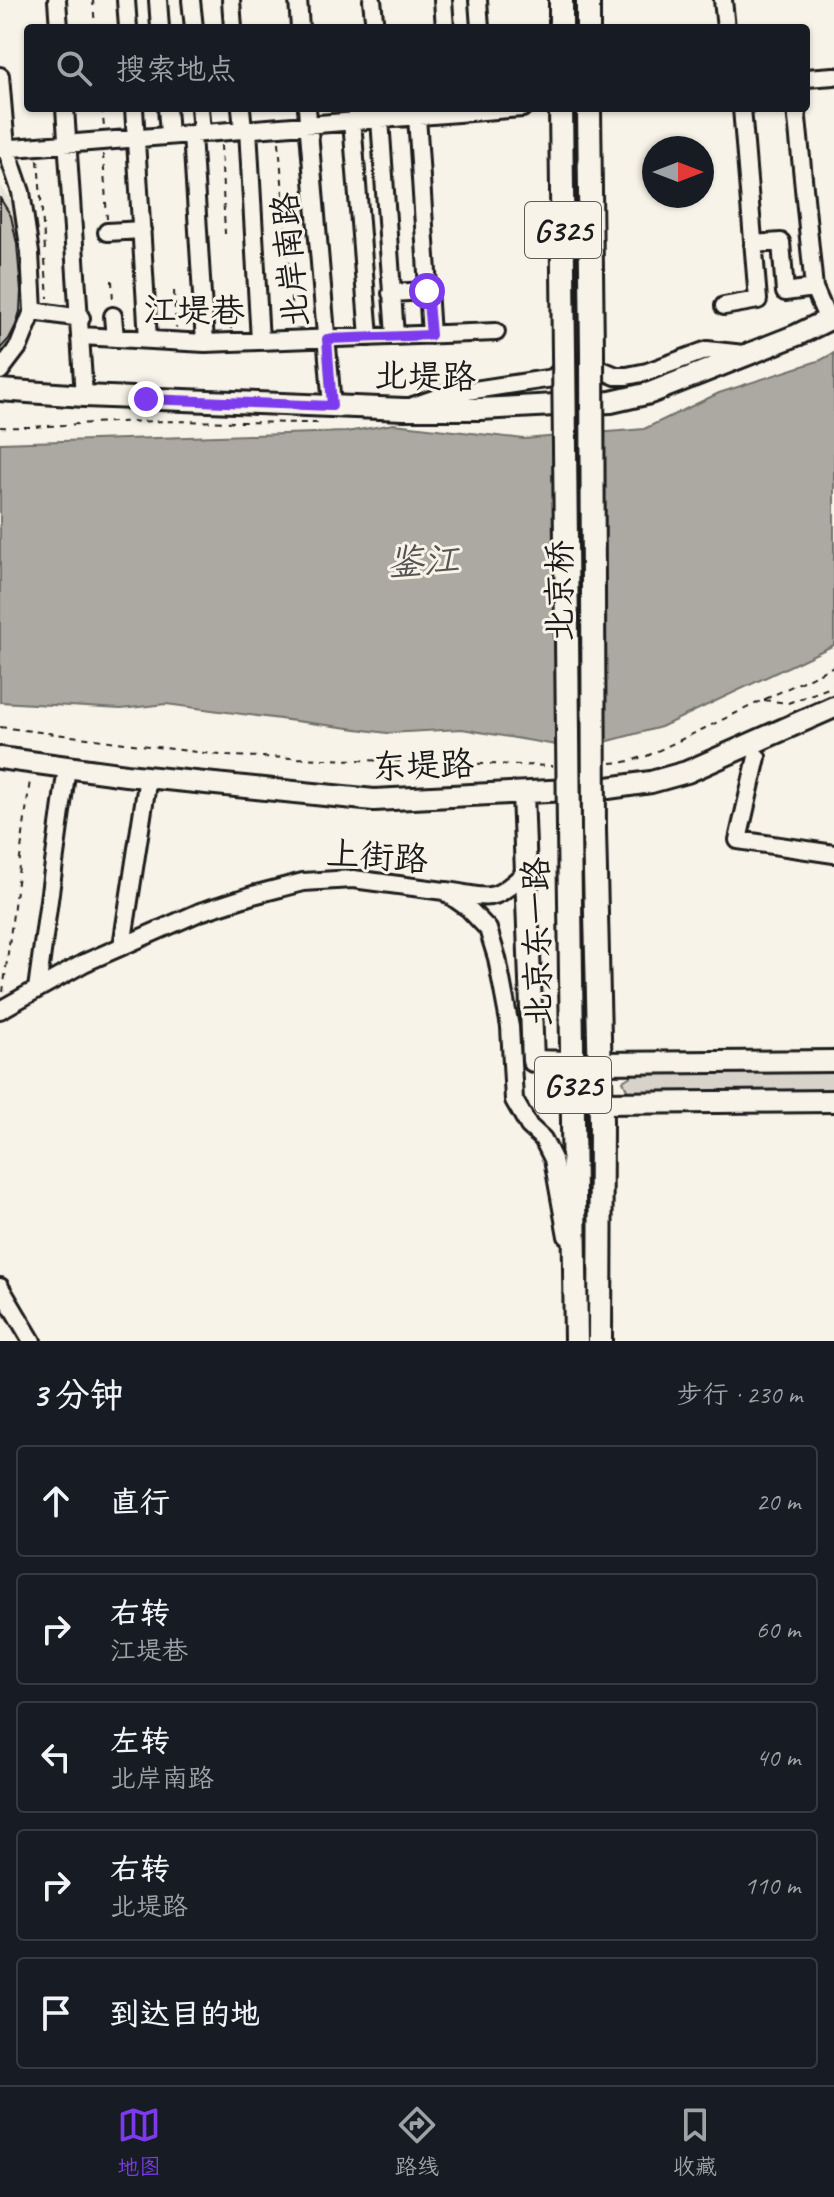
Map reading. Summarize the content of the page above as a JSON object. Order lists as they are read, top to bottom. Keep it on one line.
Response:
{"streets":{"highway":["G325","北京桥","北京东一路"],"main road":["北堤路","东堤路"],"street":["北岸南路","江堤巷","上街路"]},"crossings":[["G325","北京桥"],["北岸南路","江堤巷"],["北岸南路","北堤路"],["北京桥","北京东一路"],["上街路","北京东一路"]],"water":["鉴江"],"north":"right","page":{"search":"搜索地点","heading":["3 分钟","步行 · 230 m"],"list":[["直行","20 m"],["右转","江堤巷","60 m"],["左转","北岸南路","40 m"],["右转","北堤路","110 m"],"到达目的地"],"nav":["地图","路线","收藏"]}}
